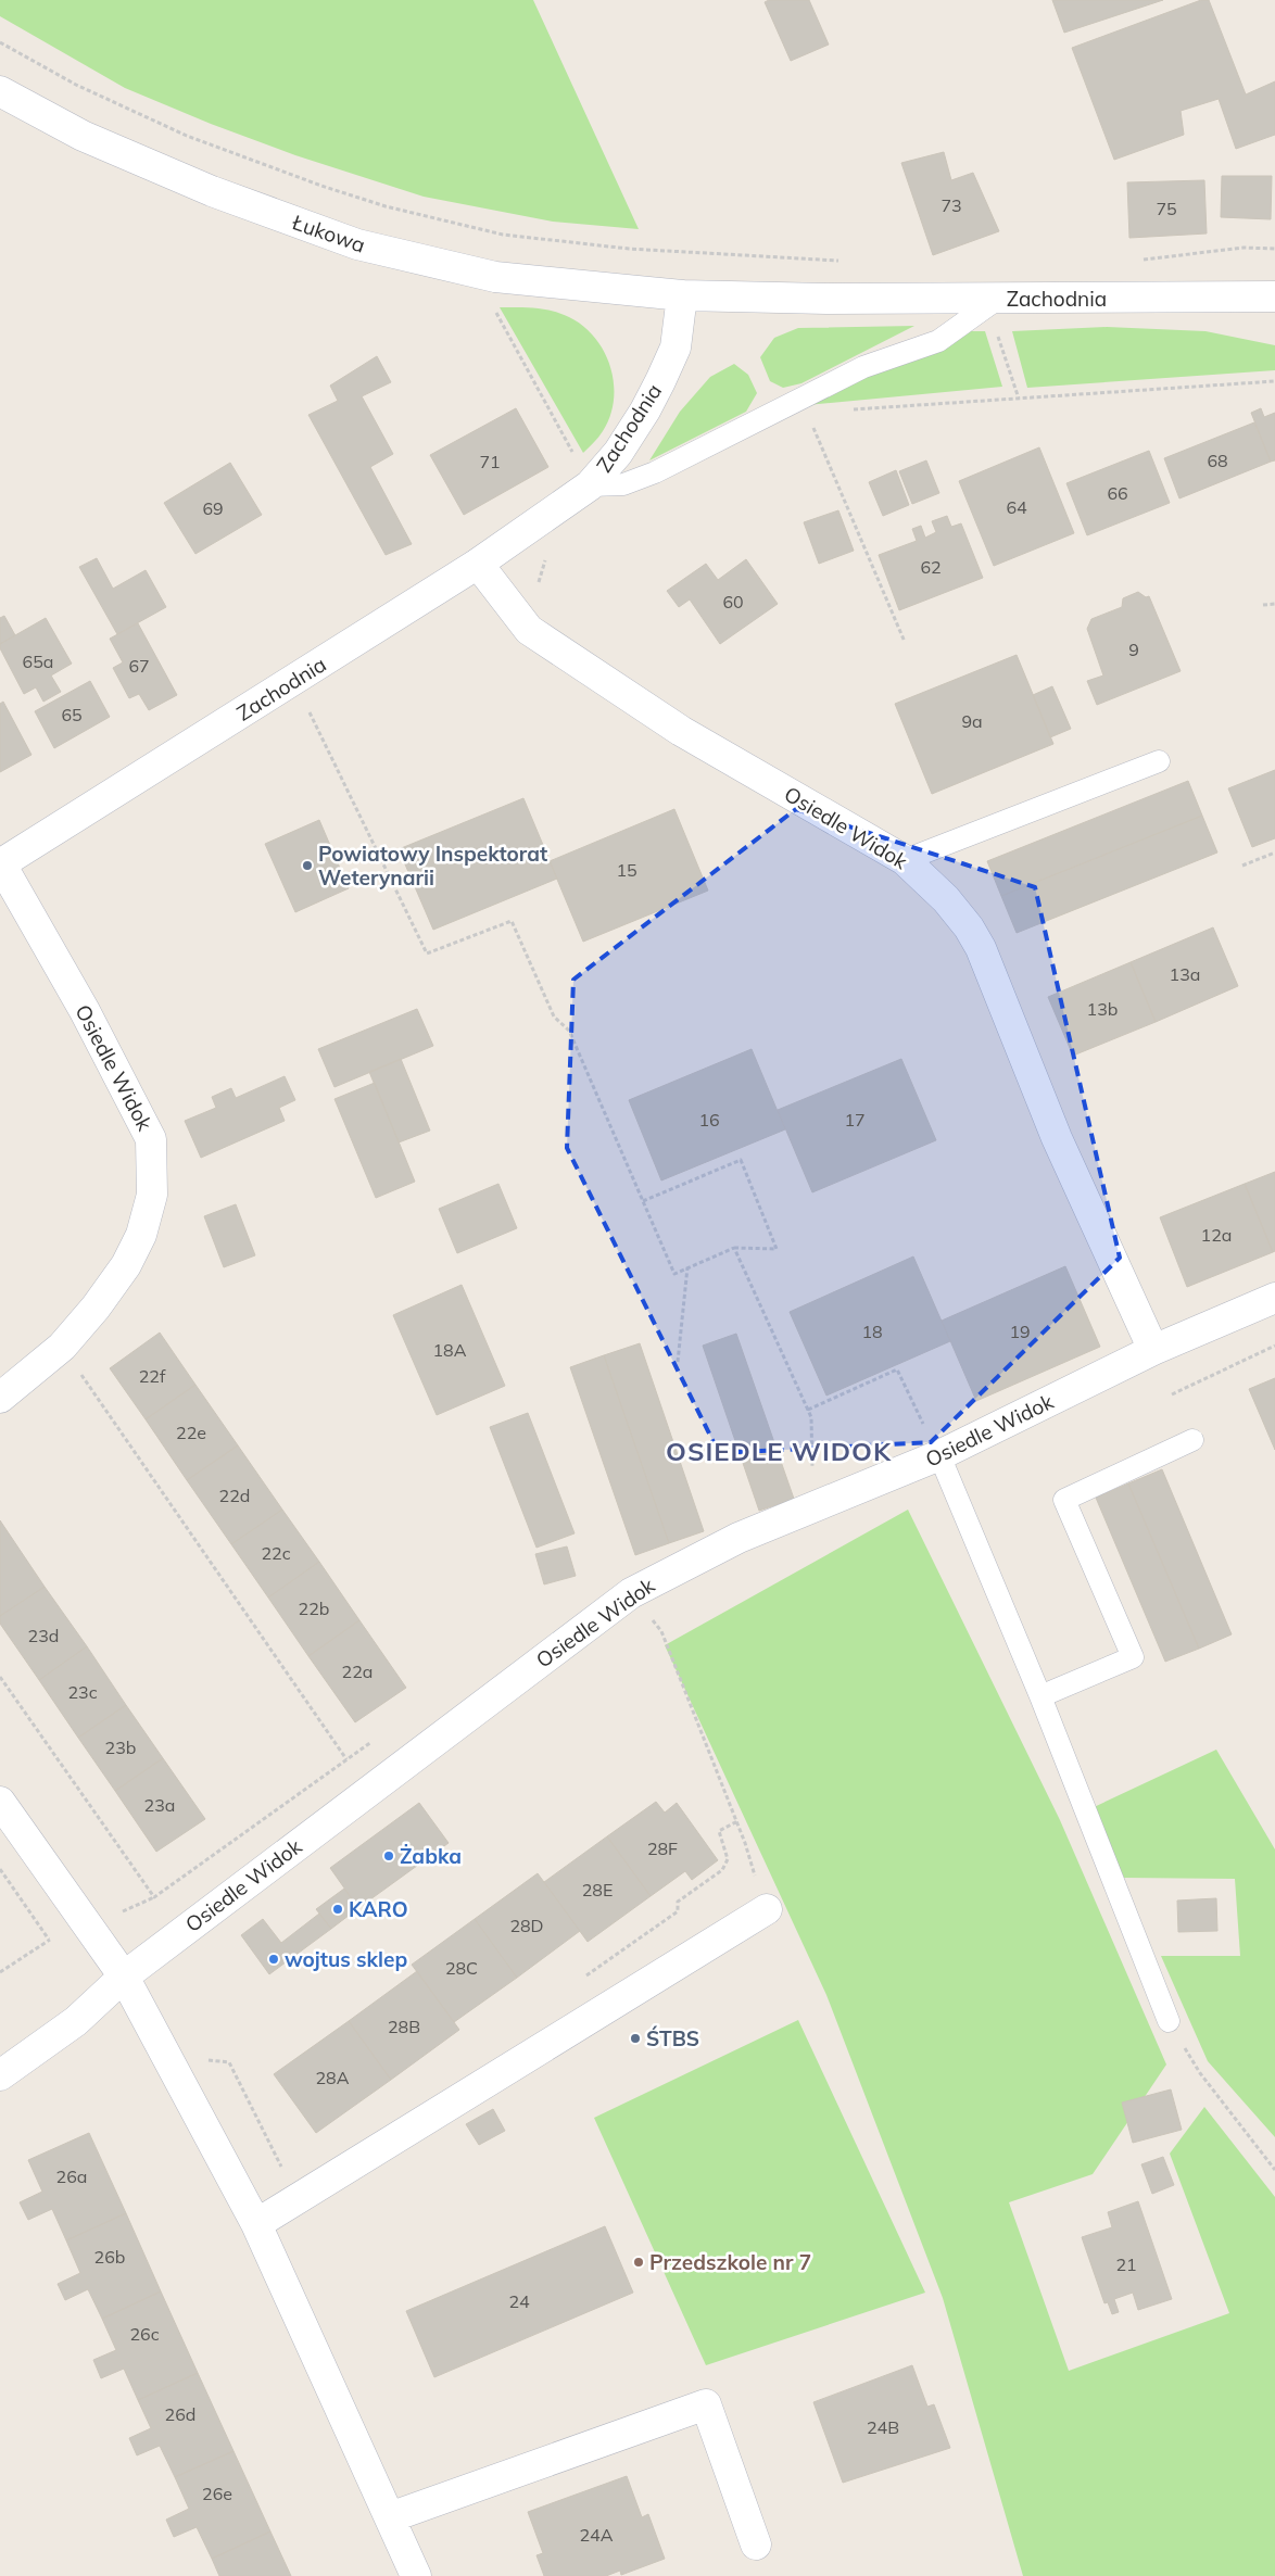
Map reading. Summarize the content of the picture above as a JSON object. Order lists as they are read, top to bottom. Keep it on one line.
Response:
{"streets":{"street":["Łukowa","Zachodnia","Osiedle Widok"]},"crossings":[["Łukowa","Zachodnia"],["Zachodnia","Osiedle Widok"]],"districts":["OSIEDLE WIDOK"],"places":["Powiatowy Inspektorat Weterynarii","Żabka","KARO","wojtus sklep","ŚTBS","Przedszkole nr 7"],"house_numbers":["73","75","68","71","66","64","69","62","60","9","65a","67","65","9a","15","13a","13b","16","17","12a","18","19","18A","22f","22e","22d","22c","22b","23d","22a","23c","23b","23a","28F","28E","28D","28C","28B","28A","26a","26b","21","24","26c","26d","24B","26e","24A"]}
